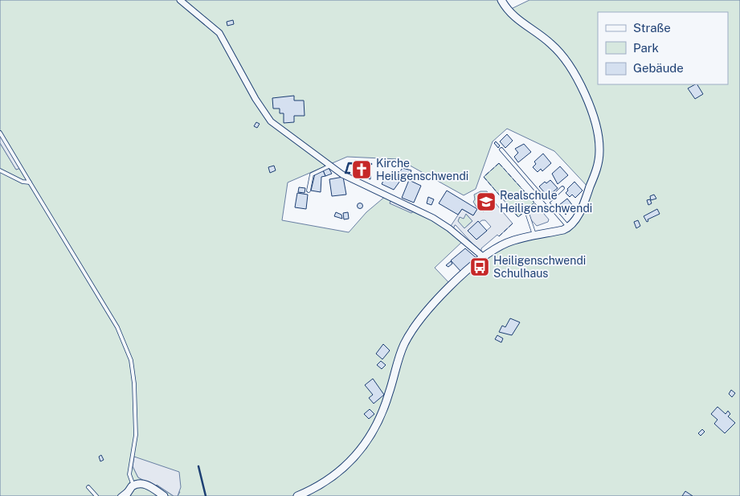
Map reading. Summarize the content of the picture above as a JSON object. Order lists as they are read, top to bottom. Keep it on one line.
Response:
{"places":{"church":["Kirche Heiligenschwendi"],"school or university":["Realschule Heiligenschwendi"],"bus stop":["Heiligenschwendi Schulhaus"]},"legend":["Straße","Park","Gebäude"]}
